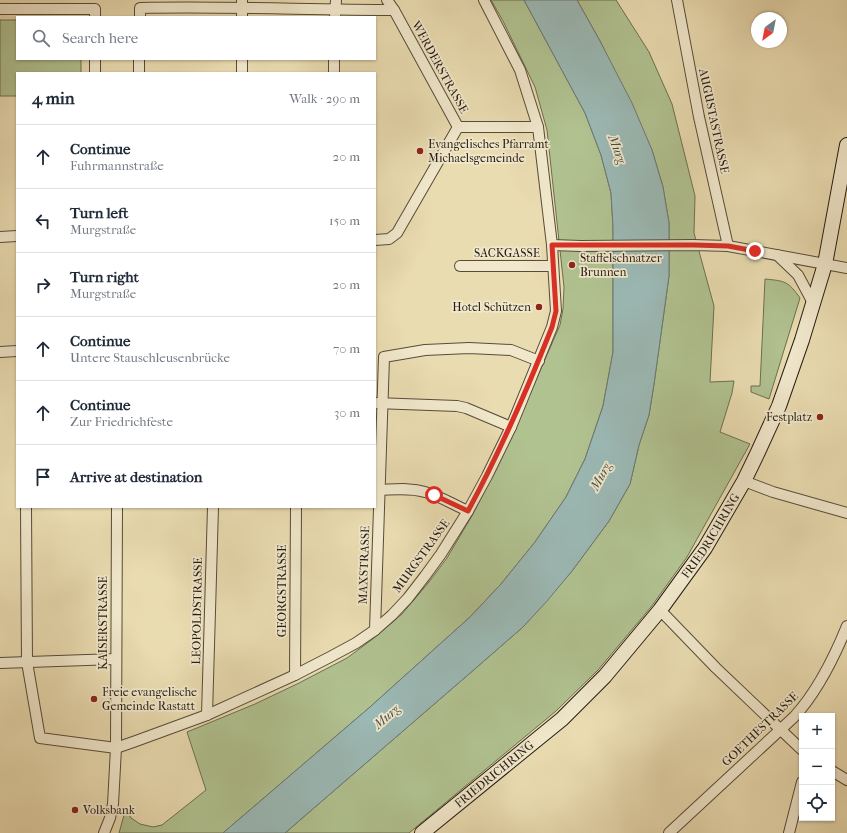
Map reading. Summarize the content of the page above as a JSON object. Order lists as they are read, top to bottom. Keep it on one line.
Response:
{"streets":{"main road":["FRIEDRICHRING"],"street":["WERDERSTRASSE","AUGUSTASTRASSE","SACKGASSE","MURGSTRASSE","MAXSTRASSE","GEORGSTRASSE","LEOPOLDSTRASSE","KAISERSTRASSE","GOETHESTRASSE"]},"crossings":[["WERDERSTRASSE","MURGSTRASSE"],["SACKGASSE","MURGSTRASSE"],["MURGSTRASSE","MAXSTRASSE"],["MURGSTRASSE","GEORGSTRASSE"],["MURGSTRASSE","LEOPOLDSTRASSE"],["MURGSTRASSE","KAISERSTRASSE"]],"water":["Murg"],"places":["Evangelisches Pfarramt Michaelsgemeinde","Staffelschnatzer Brunnen","Hotel Schützen","Festplatz","Freie evangelische Gemeinde Rastatt","Volksbank"],"north":"bottom left","page":{"search":"Search here","heading":["4 min","Walk · 290 m"],"list":[["Continue","Fuhrmannstraße","20 m"],["Turn left","Murgstraße","150 m"],["Turn right","Murgstraße","20 m"],["Continue","Untere Stauschleusenbrücke","70 m"],["Continue","Zur Friedrichfeste","30 m"],"Arrive at destination"],"map_buttons":["+","−"]}}
